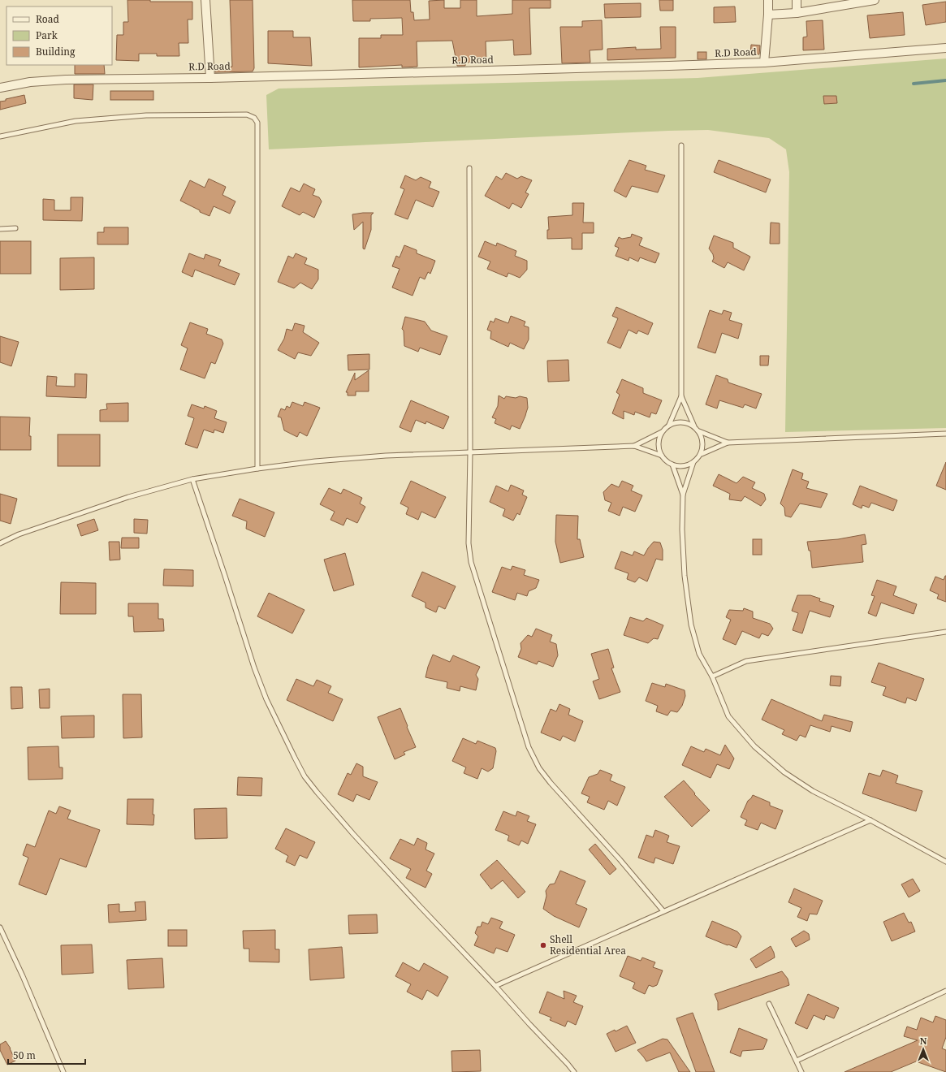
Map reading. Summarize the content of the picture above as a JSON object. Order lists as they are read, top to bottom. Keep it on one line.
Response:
{"streets":{"street":["R.D Road"]},"places":["Shell Residential Area"],"legend":["Road","Park","Building"],"scale_bar":"50 m","north":"top"}
